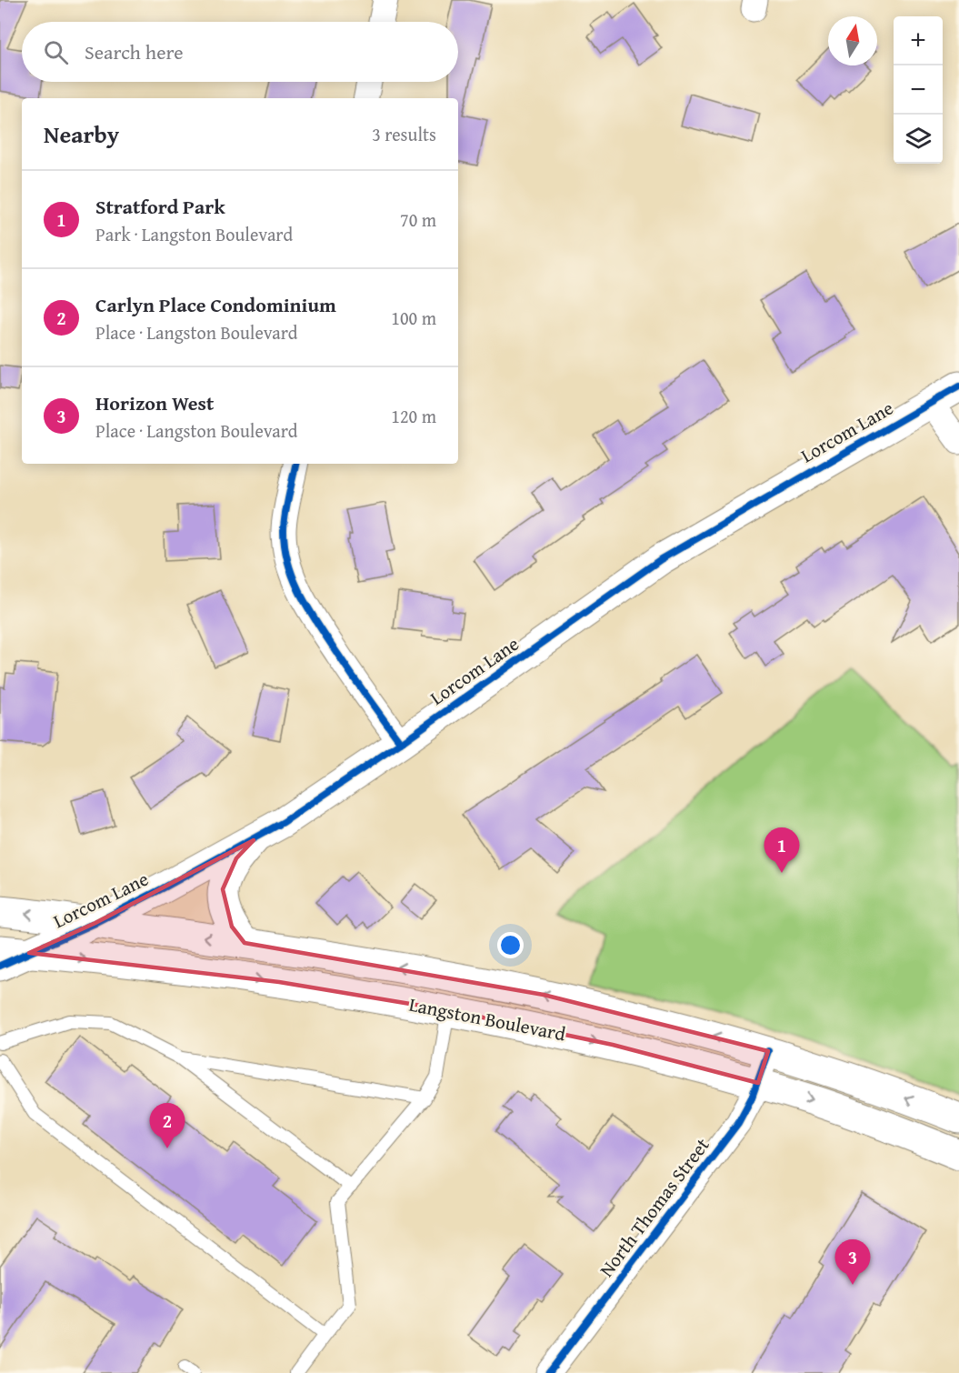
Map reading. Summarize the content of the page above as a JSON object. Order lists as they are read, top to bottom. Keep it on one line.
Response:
{"streets":{"main road":["Lorcom Lane","Langston Boulevard"],"street":["North Thomas Street"]},"crossings":[["Lorcom Lane","Langston Boulevard"],["Langston Boulevard","North Thomas Street"]],"north":"top","page":{"map_buttons":["+","−"],"search":"Search here","heading":["Nearby","3 results"],"list":[{"mark":"1","name":"Stratford Park","note":"Park · Langston Boulevard","value":"70 m"},{"mark":"2","name":"Carlyn Place Condominium","note":"Place · Langston Boulevard","value":"100 m"},{"mark":"3","name":"Horizon West","note":"Place · Langston Boulevard","value":"120 m"}],"pins":["1","2","3"]}}
